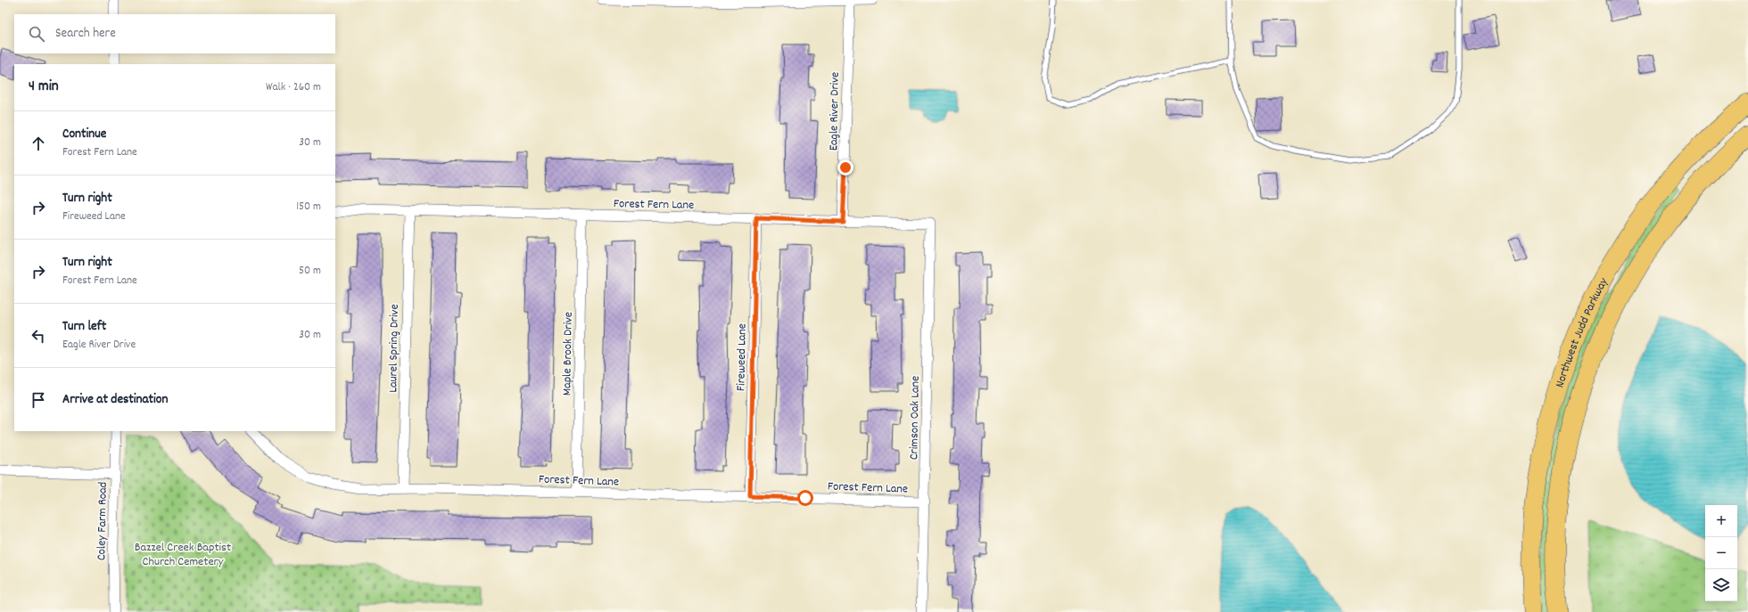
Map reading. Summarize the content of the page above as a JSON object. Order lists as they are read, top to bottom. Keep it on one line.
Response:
{"streets":{"highway":["Northwest Judd Parkway"],"street":["Eagle River Drive","Forest Fern Lane","Laurel Spring Drive","Maple Brook Drive","Fireweed Lane","Crimson Oak Lane","Coley Farm Road"]},"crossings":[["Eagle River Drive","Forest Fern Lane"],["Forest Fern Lane","Laurel Spring Drive"],["Forest Fern Lane","Maple Brook Drive"],["Forest Fern Lane","Fireweed Lane"],["Forest Fern Lane","Crimson Oak Lane"]],"parks":["Bazzel Creek Baptist Church Cemetery"],"page":{"search":"Search here","heading":["4 min","Walk · 260 m"],"list":[["Continue","Forest Fern Lane","30 m"],["Turn right","Fireweed Lane","150 m"],["Turn right","Forest Fern Lane","50 m"],["Turn left","Eagle River Drive","30 m"],"Arrive at destination"],"map_buttons":["+","−"]}}
